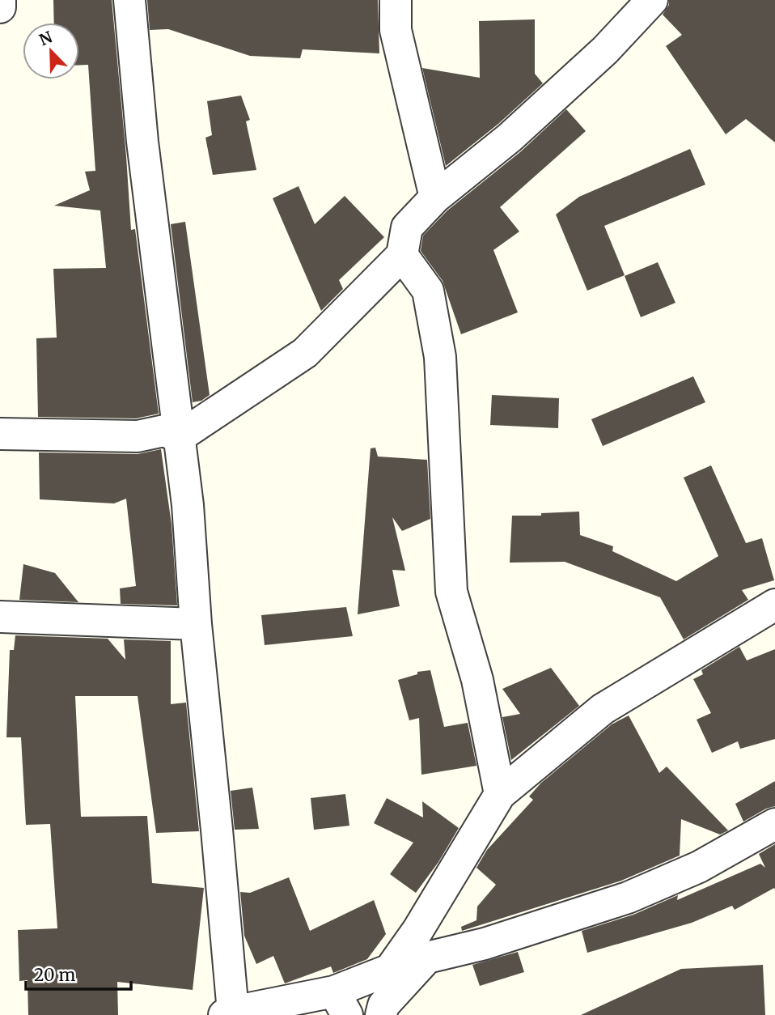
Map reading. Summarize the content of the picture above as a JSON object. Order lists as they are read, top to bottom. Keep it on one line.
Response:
{"scale_bar":"20 m","north":"top left"}
